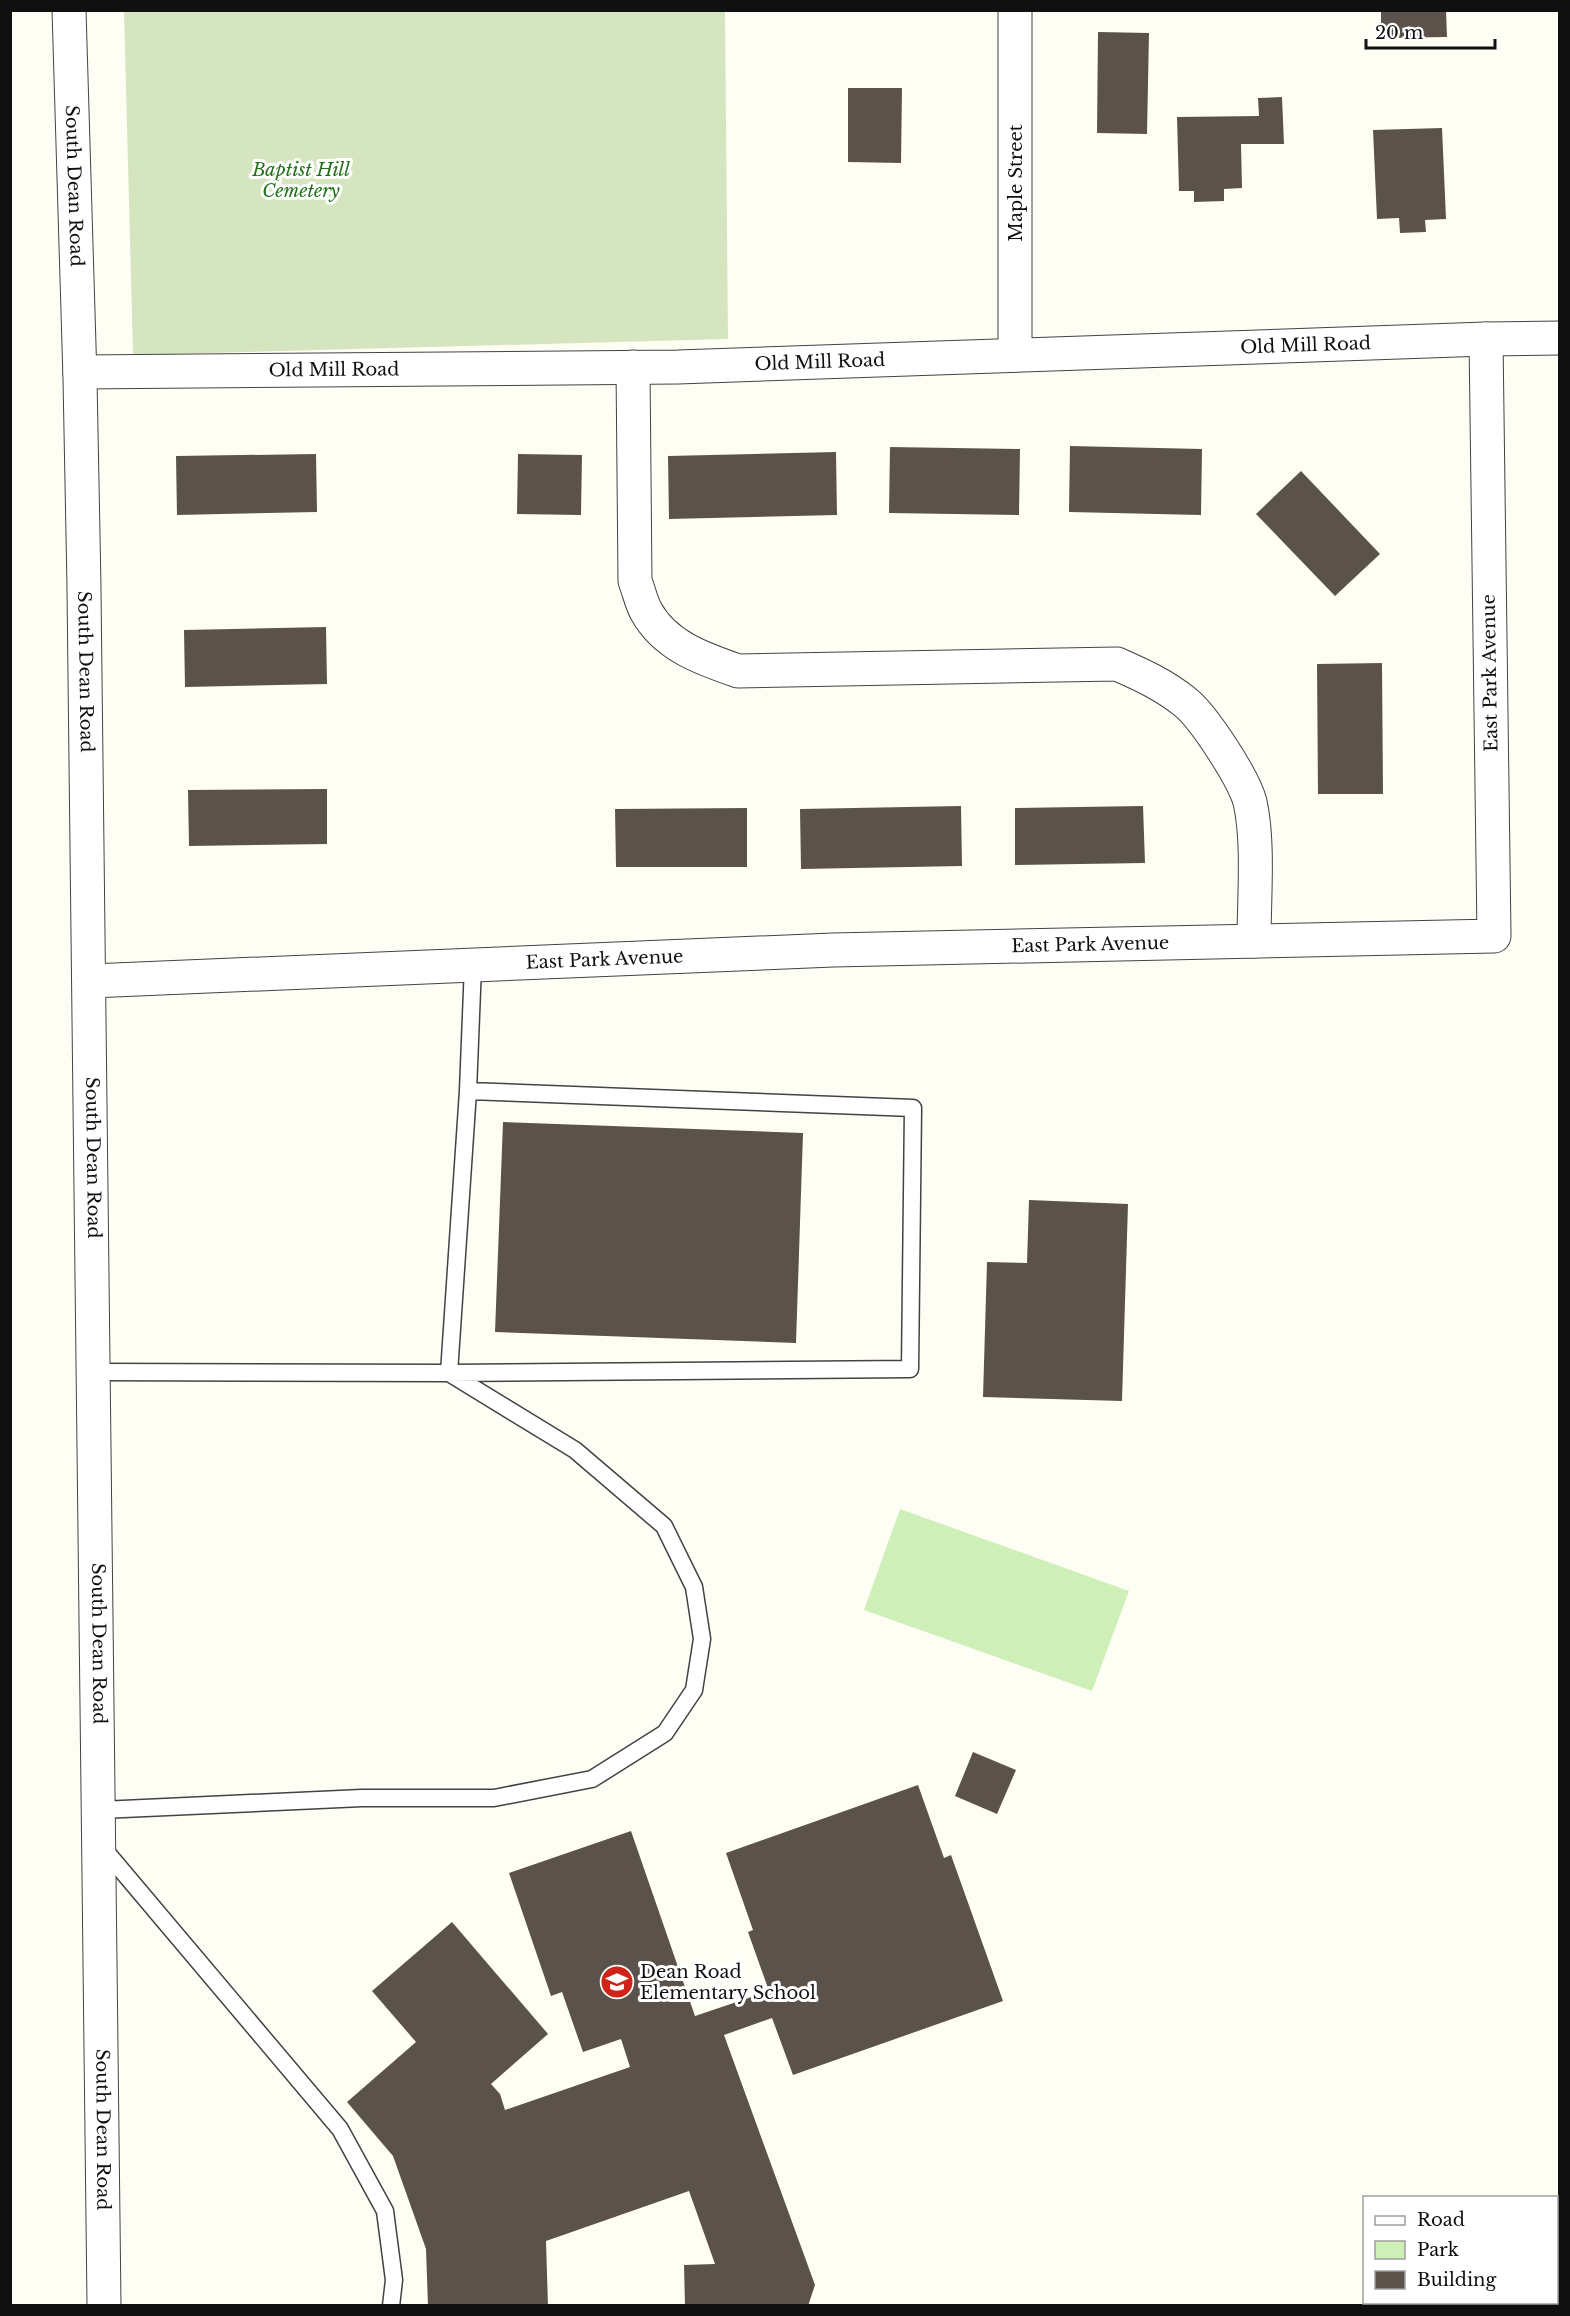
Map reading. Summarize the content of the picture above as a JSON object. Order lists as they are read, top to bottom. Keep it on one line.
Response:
{"streets":{"street":["Maple Street","South Dean Road","Old Mill Road","East Park Avenue"]},"crossings":[["Maple Street","Old Mill Road"],["South Dean Road","Old Mill Road"],["South Dean Road","East Park Avenue"],["Old Mill Road","East Park Avenue"]],"parks":["Baptist Hill Cemetery"],"places":{"school or university":["Dean Road Elementary School"]},"legend":["Road","Park","Building"],"scale_bar":"20 m"}
